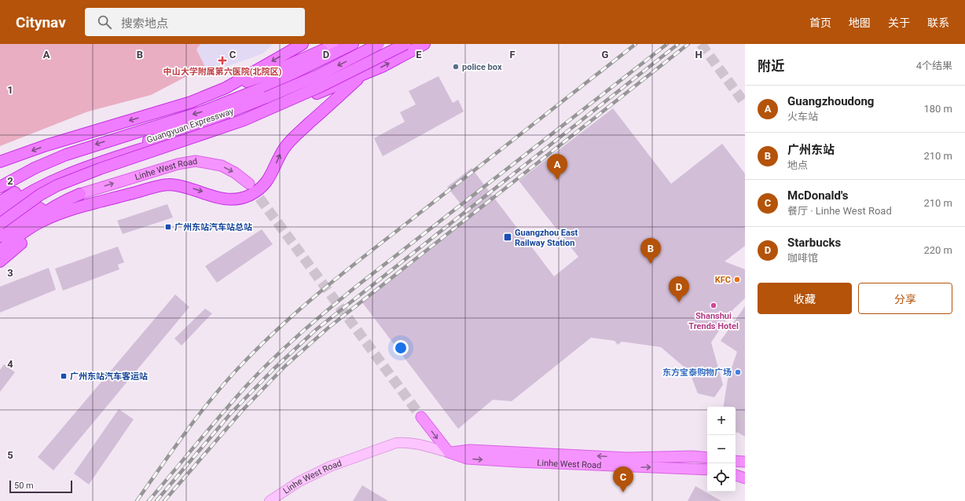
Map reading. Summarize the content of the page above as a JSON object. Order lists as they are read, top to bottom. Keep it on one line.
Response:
{"streets":{"highway":["Guangyuan Expressway"],"main road":["Linhe West Road"]},"places":{"health":["中山大学附属第六医院(北院区)"],"other":["police box","KFC","Shanshui Trends Hotel","东方宝泰购物广场"],"transit":["广州东站汽车站总站","Guangzhou East Railway Station","广州东站汽车客运站"]},"scale_bar":"50 m","page":{"header":"Citynav","search":"搜索地点","nav":["首页","地图","关于","联系"],"heading":["附近","4个结果"],"list":[{"mark":"A","name":"Guangzhoudong","note":"火车站","value":"180 m"},{"mark":"B","name":"广州东站","note":"地点","value":"210 m"},{"mark":"C","name":"McDonald's","note":"餐厅 · Linhe West Road","value":"210 m"},{"mark":"D","name":"Starbucks","note":"咖啡馆","value":"220 m"}],"pins":["A","B","D","C"],"buttons":["收藏","分享"],"map_buttons":["+","−"],"scale":"50 m"},"grid":{"columns":["A","B","C","D","E","F","G","H"],"rows":["1","2","3","4","5"]}}
